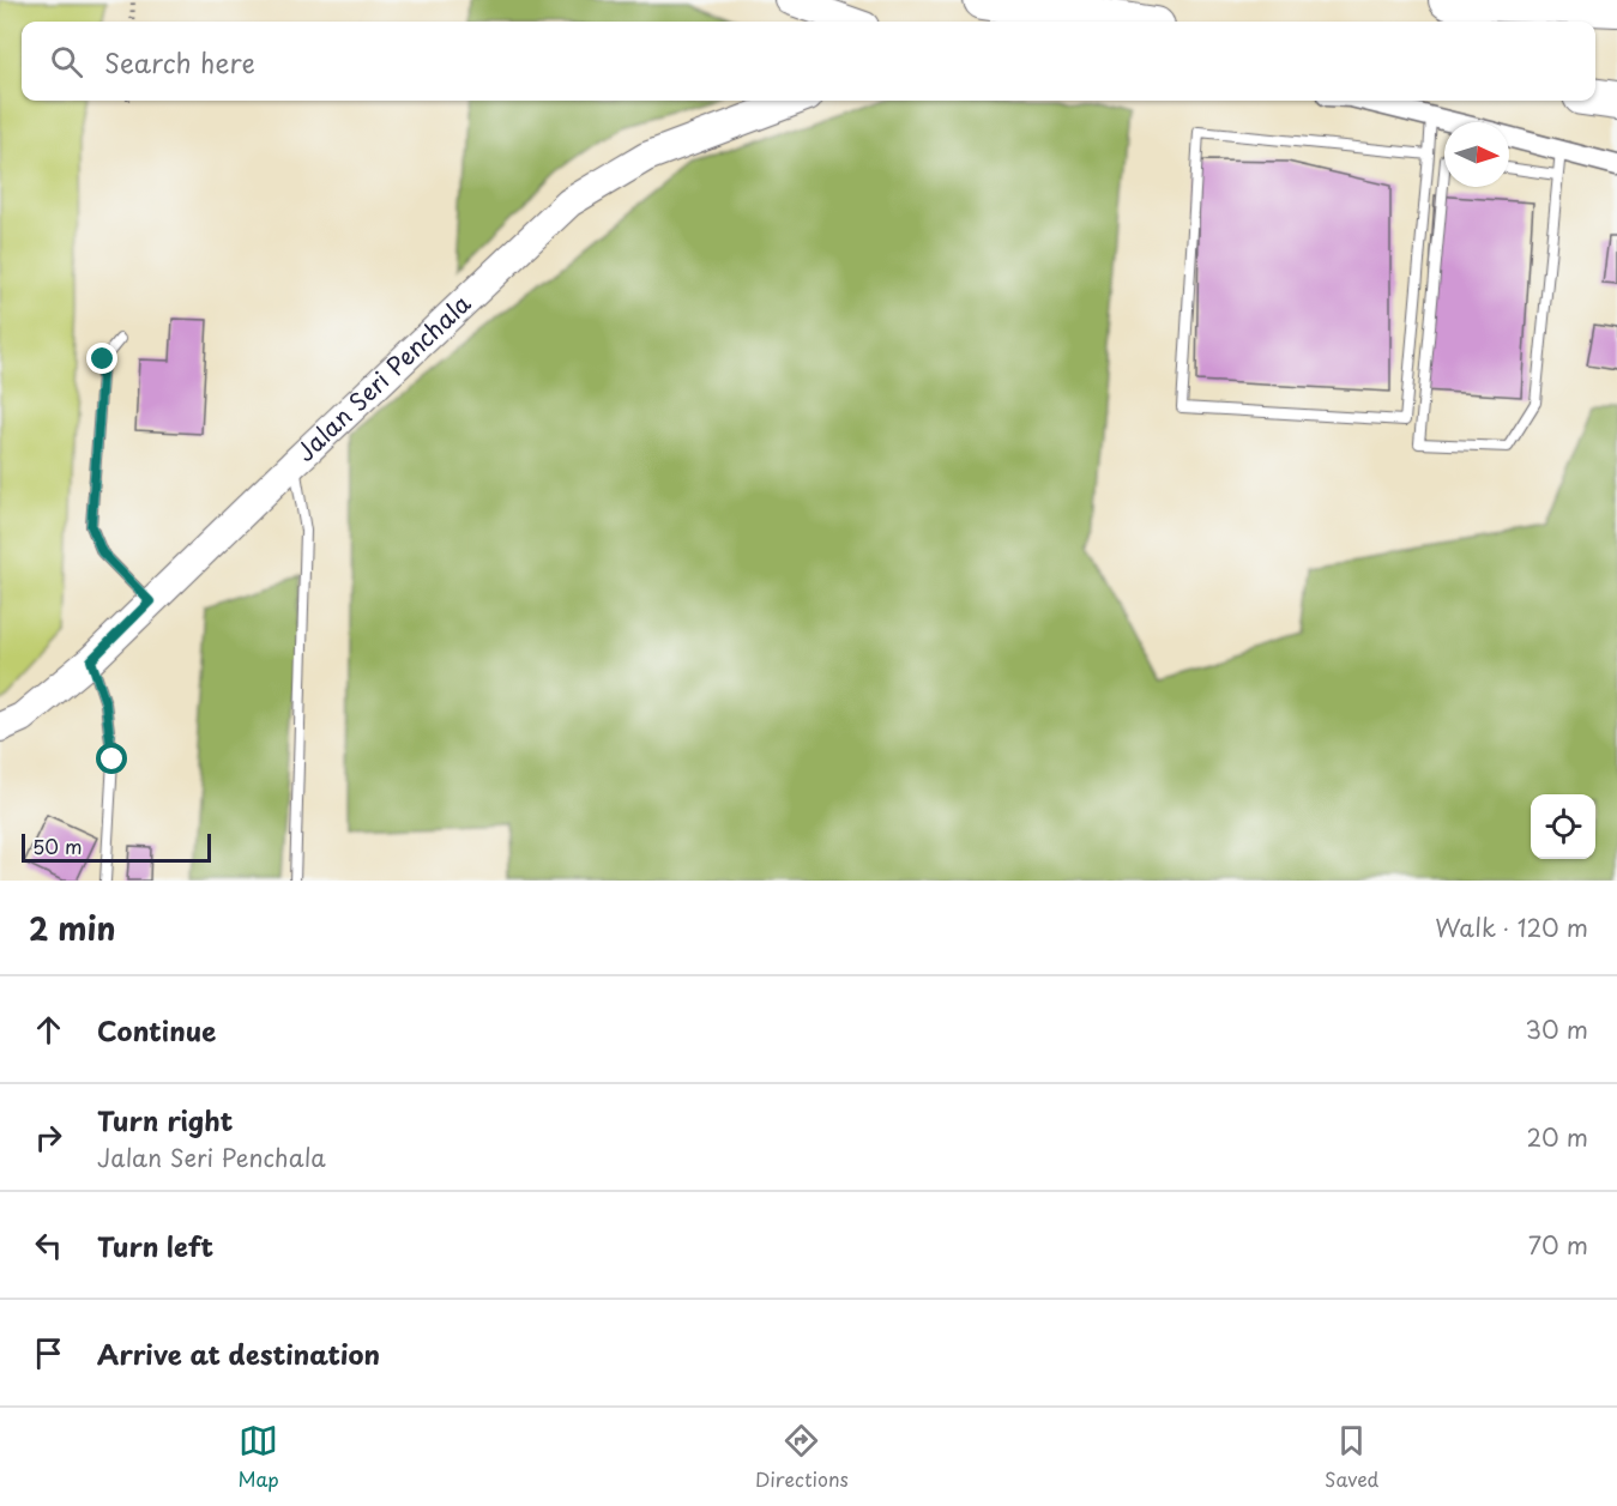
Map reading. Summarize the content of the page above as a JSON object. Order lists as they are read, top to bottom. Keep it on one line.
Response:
{"streets":{"street":["Jalan Seri Penchala"]},"scale_bar":"50 m","north":"right","page":{"search":"Search here","scale":"50 m","heading":["2 min","Walk · 120 m"],"list":[["Continue","30 m"],["Turn right","Jalan Seri Penchala","20 m"],["Turn left","70 m"],"Arrive at destination"],"nav":["Map","Directions","Saved"]}}
